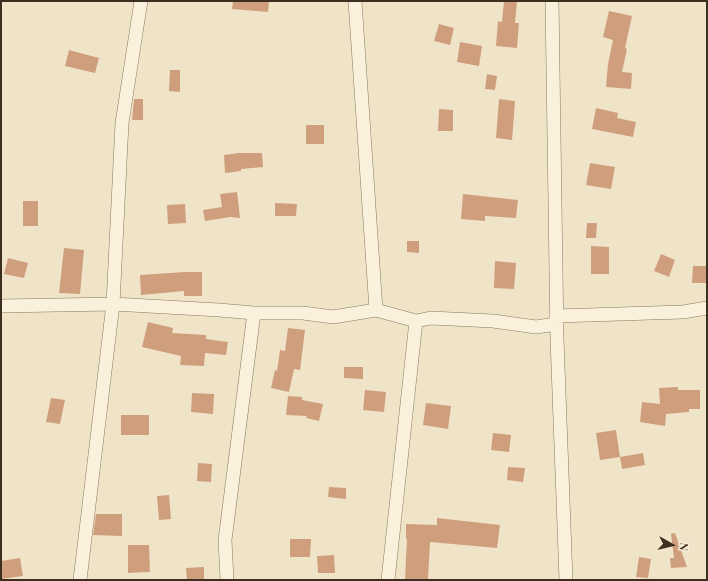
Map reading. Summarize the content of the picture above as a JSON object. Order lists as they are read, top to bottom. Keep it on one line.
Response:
{"north":"right"}
